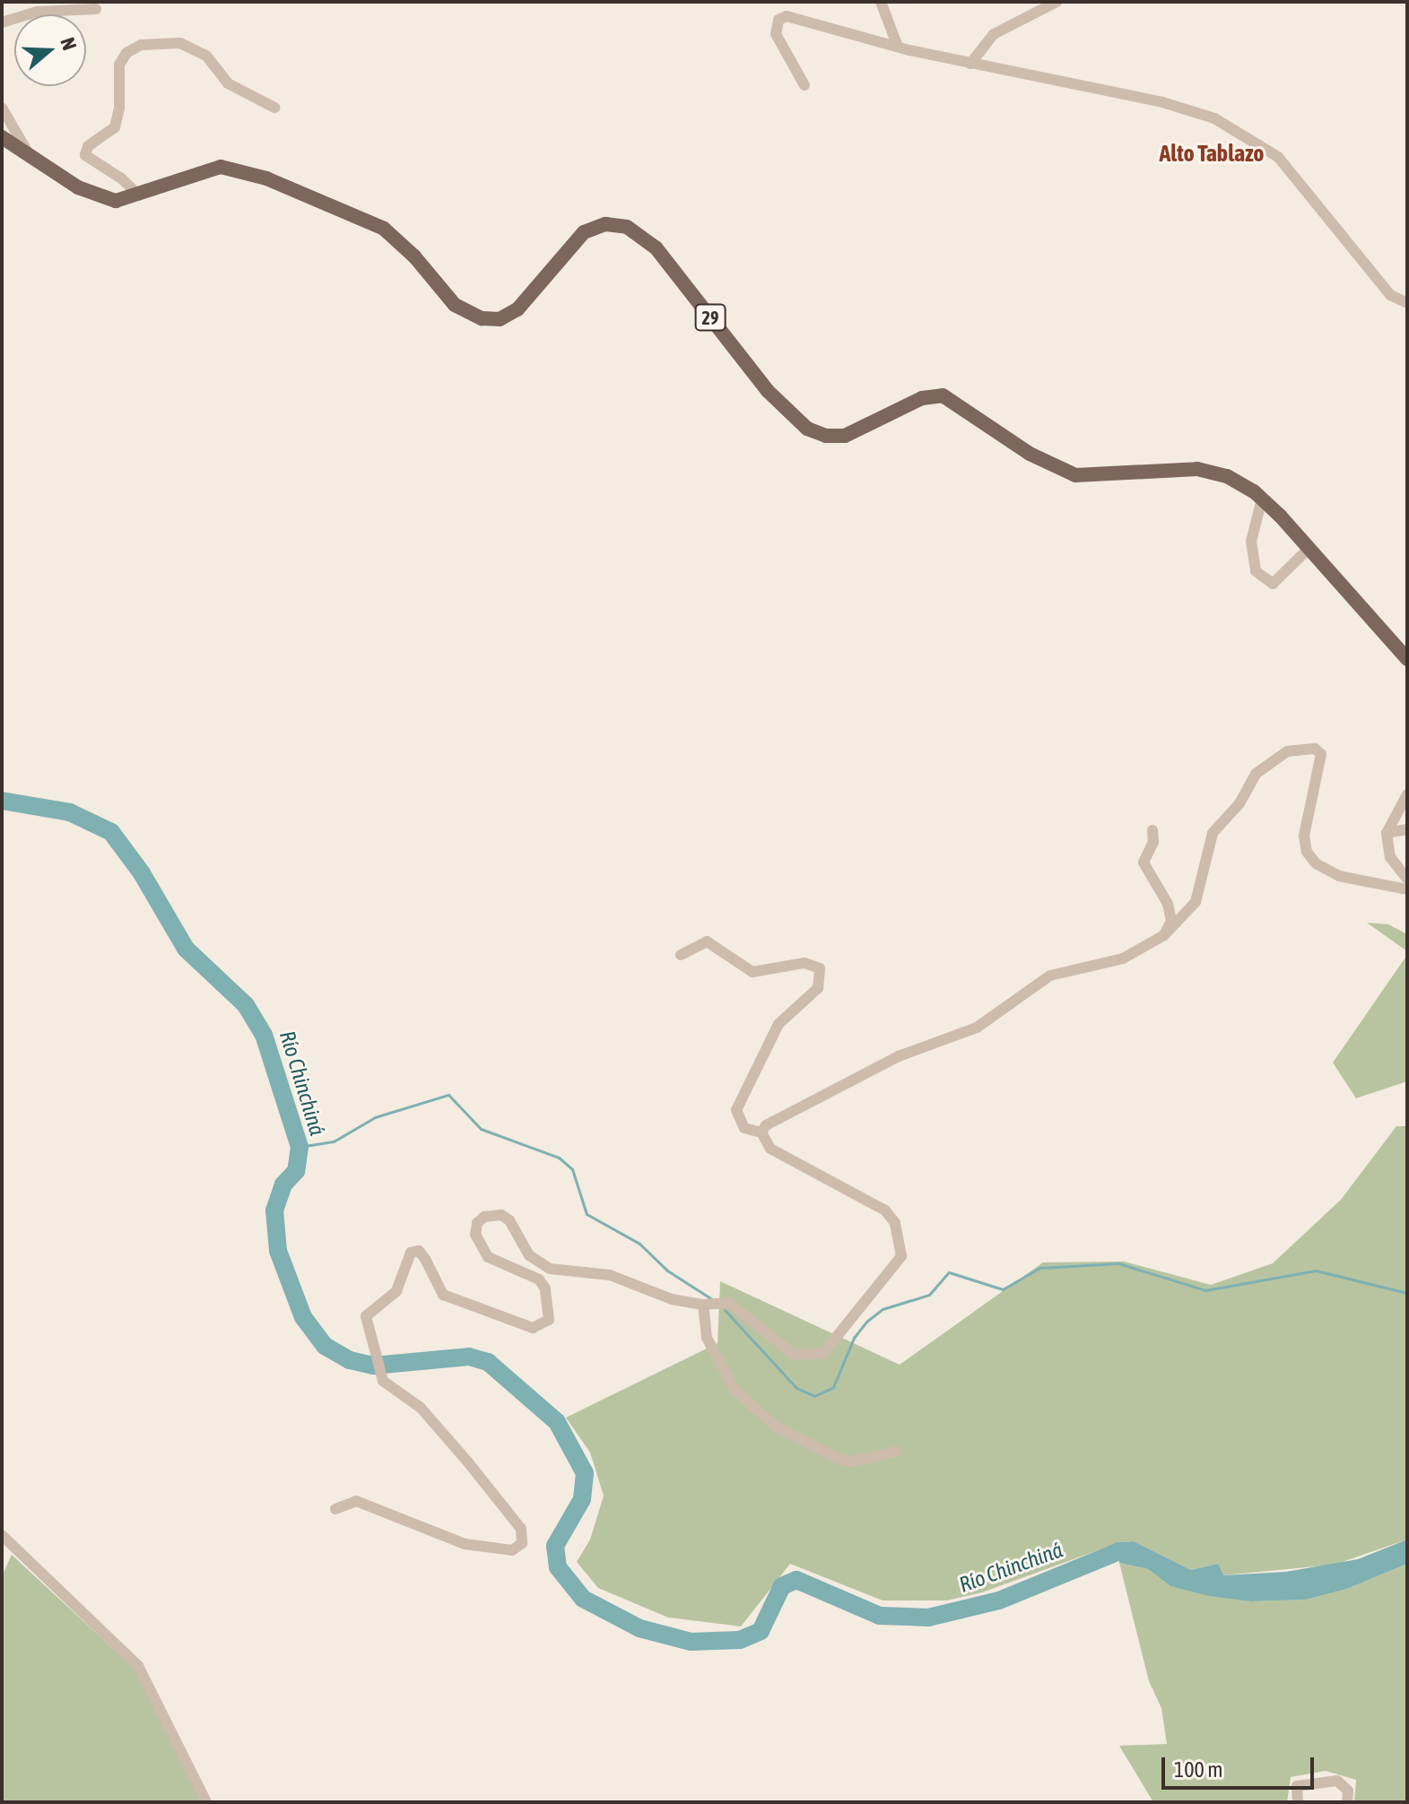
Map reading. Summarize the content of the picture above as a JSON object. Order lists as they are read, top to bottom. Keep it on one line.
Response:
{"streets":{"main road":["29"]},"districts":["Alto Tablazo"],"water":["Río Chinchiná"],"scale_bar":"100 m","north":"right"}
